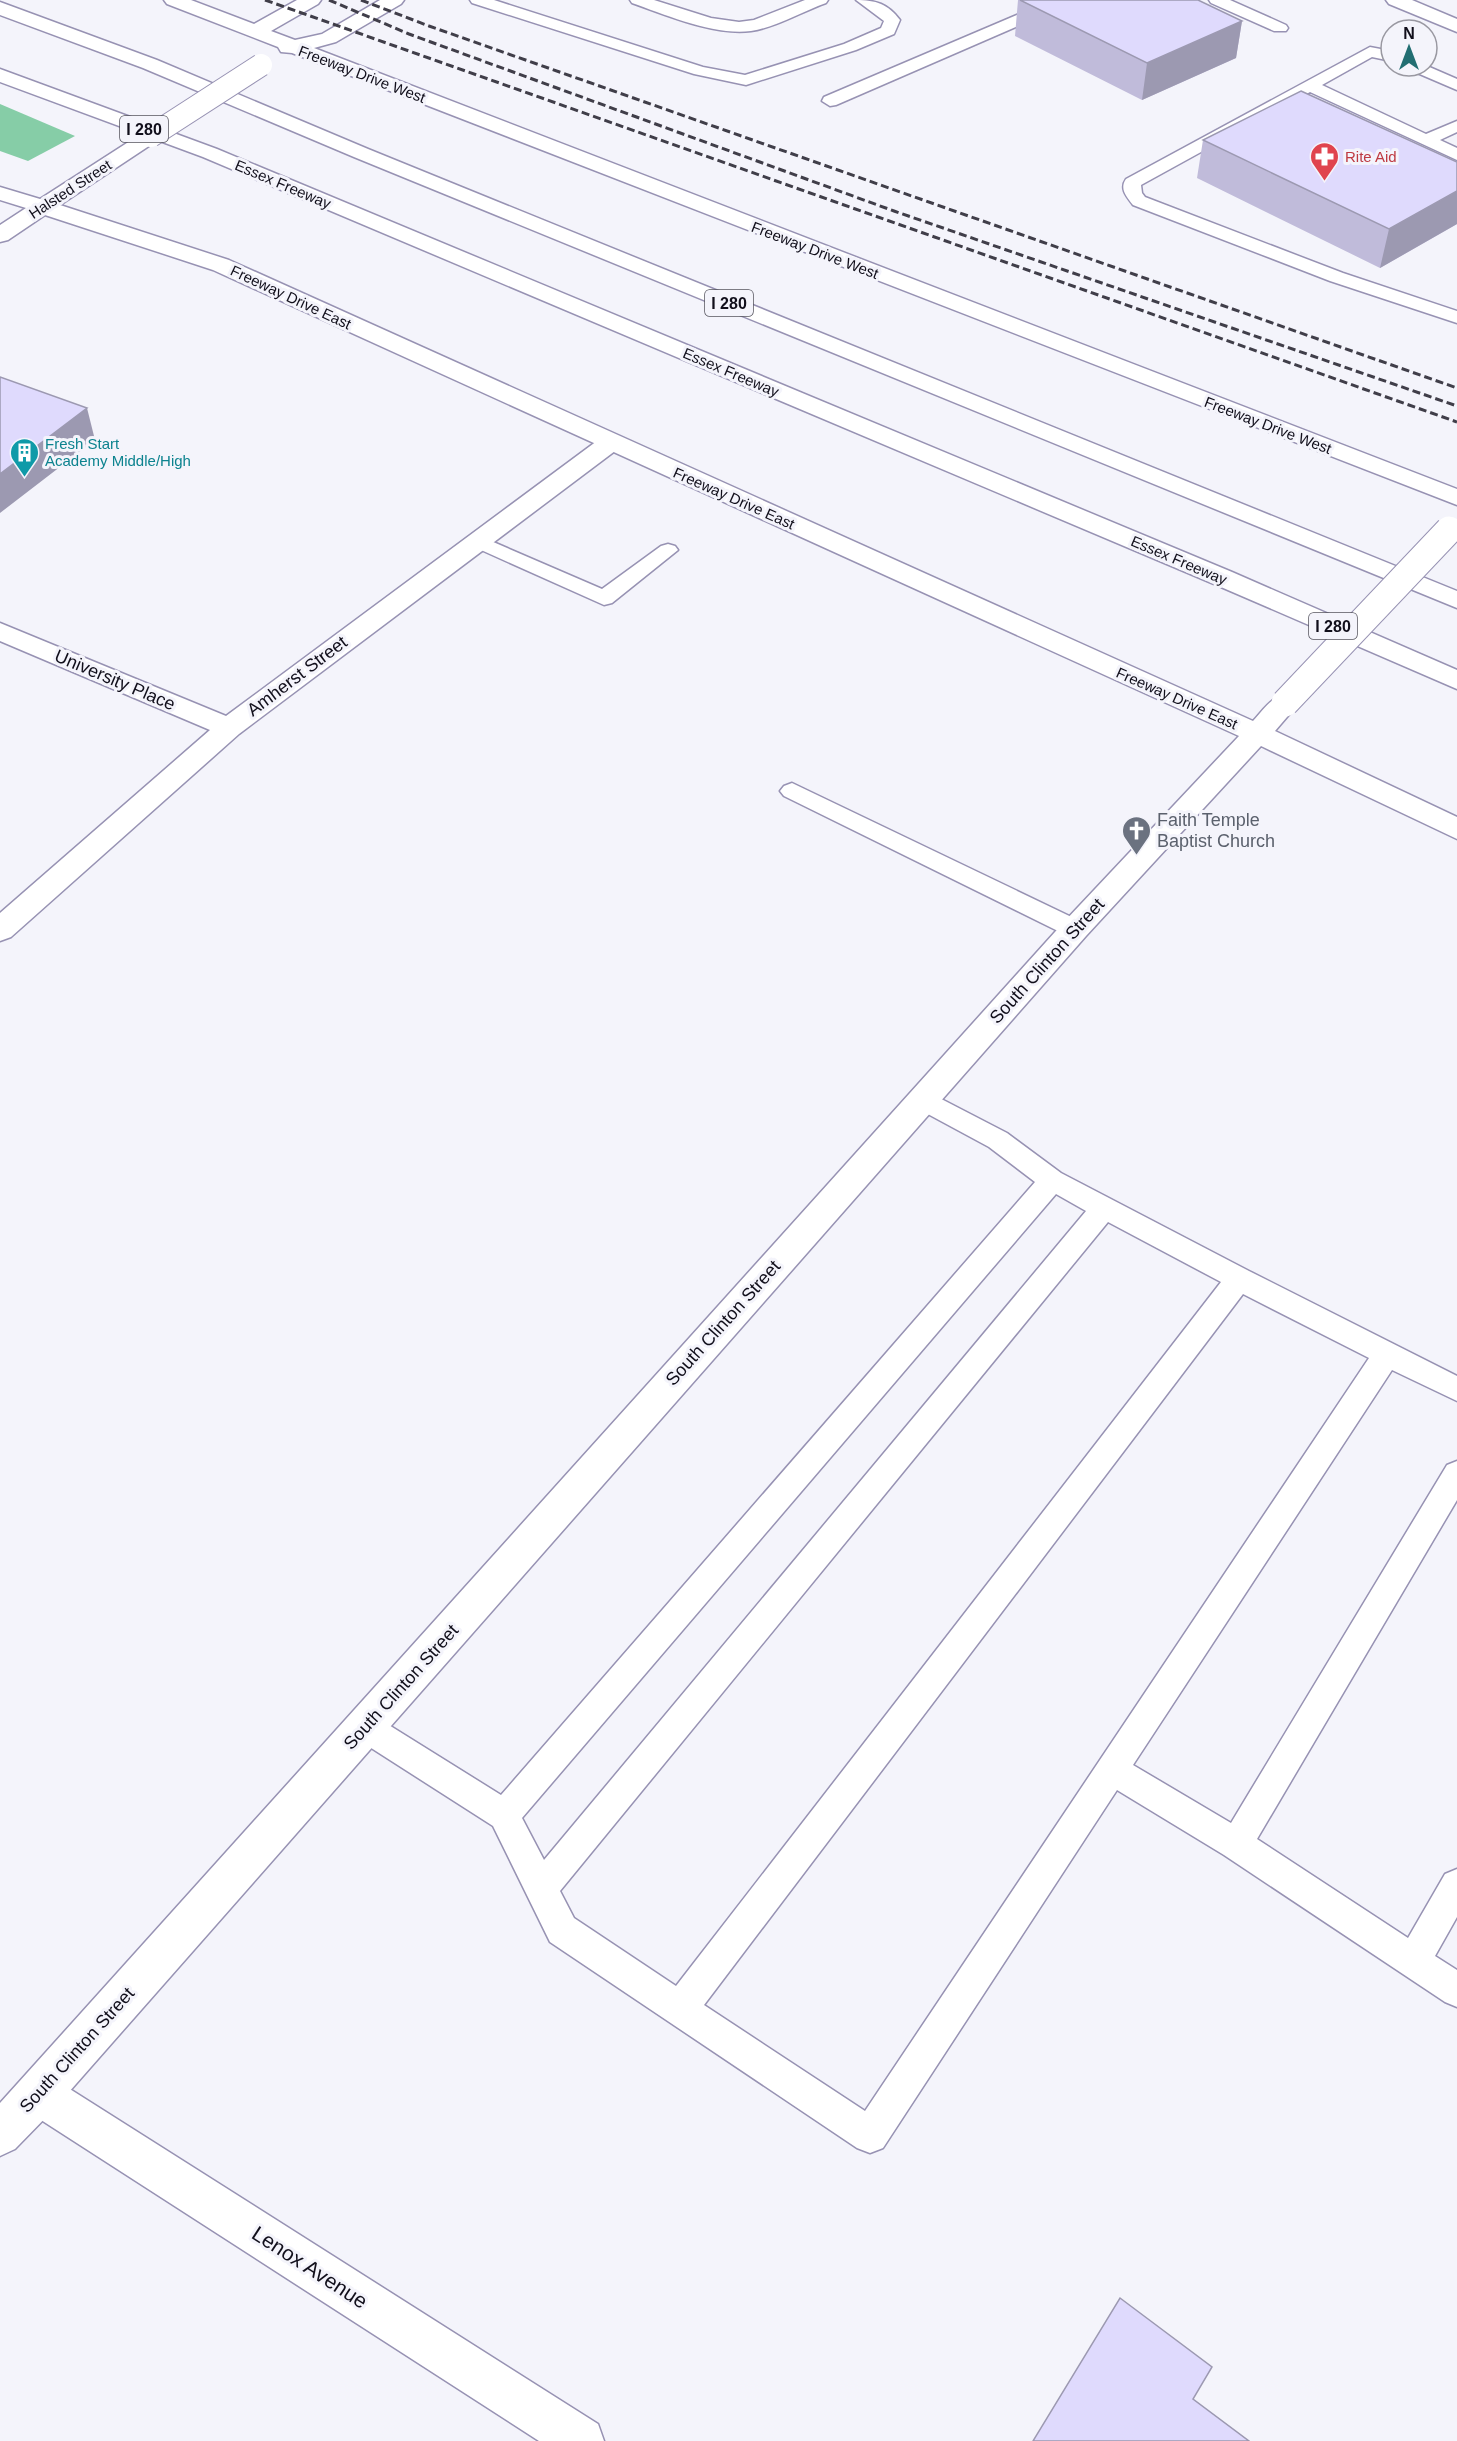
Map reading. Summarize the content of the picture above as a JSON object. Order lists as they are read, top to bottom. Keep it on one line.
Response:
{"streets":{"main road":["Freeway Drive West","I 280","Essex Freeway","Halsted Street","Freeway Drive East","Amherst Street","University Place","South Clinton Street","Lenox Avenue"]},"crossings":[["Freeway Drive West","Halsted Street"],["Halsted Street","Freeway Drive East"],["Freeway Drive East","Amherst Street"],["Freeway Drive East","South Clinton Street"],["Amherst Street","University Place"],["South Clinton Street","Lenox Avenue"]],"places":{"pharmacy":["Rite Aid"],"building":["Fresh Start Academy Middle/High"],"church":["Faith Temple Baptist Church"]},"north":"top"}
